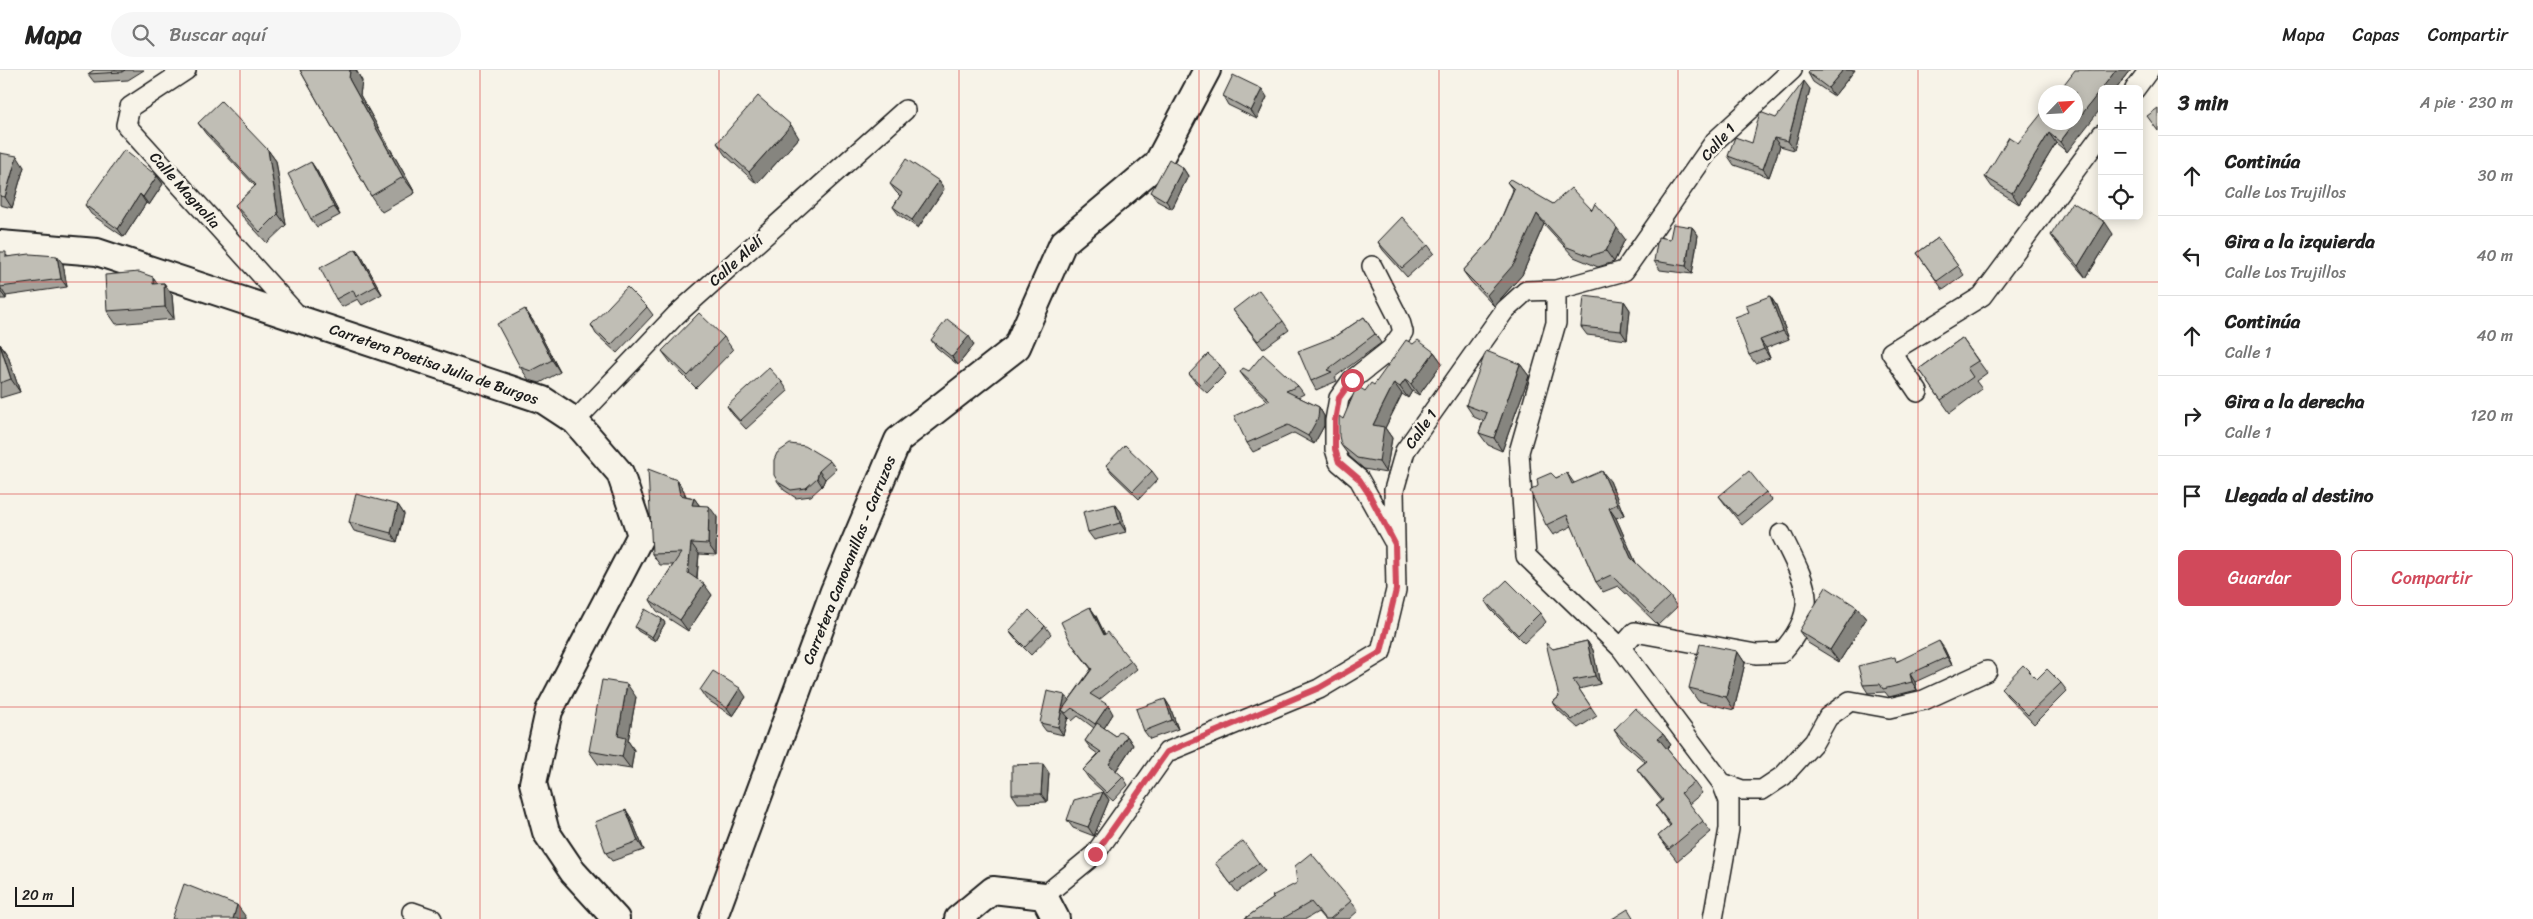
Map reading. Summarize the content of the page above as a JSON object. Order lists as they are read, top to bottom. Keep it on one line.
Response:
{"streets":{"street":["Calle 1","Calle Magnolia","Calle Alelí","Carretera Poetisa Julia de Burgos","Carretera Canovanillas - Carruzos"]},"crossings":[["Calle Magnolia","Carretera Poetisa Julia de Burgos"],["Calle Alelí","Carretera Poetisa Julia de Burgos"]],"scale_bar":"20 m","north":"top right","page":{"header":"Mapa","search":"Buscar aquí","nav":["Mapa","Capas","Compartir"],"heading":["3 min","A pie · 230 m"],"map_buttons":["+","−"],"list":[["Continúa","Calle Los Trujillos","30 m"],["Gira a la izquierda","Calle Los Trujillos","40 m"],["Continúa","Calle 1","40 m"],["Gira a la derecha","Calle 1","120 m"],"Llegada al destino"],"buttons":["Guardar","Compartir"],"scale":"20 m"}}
